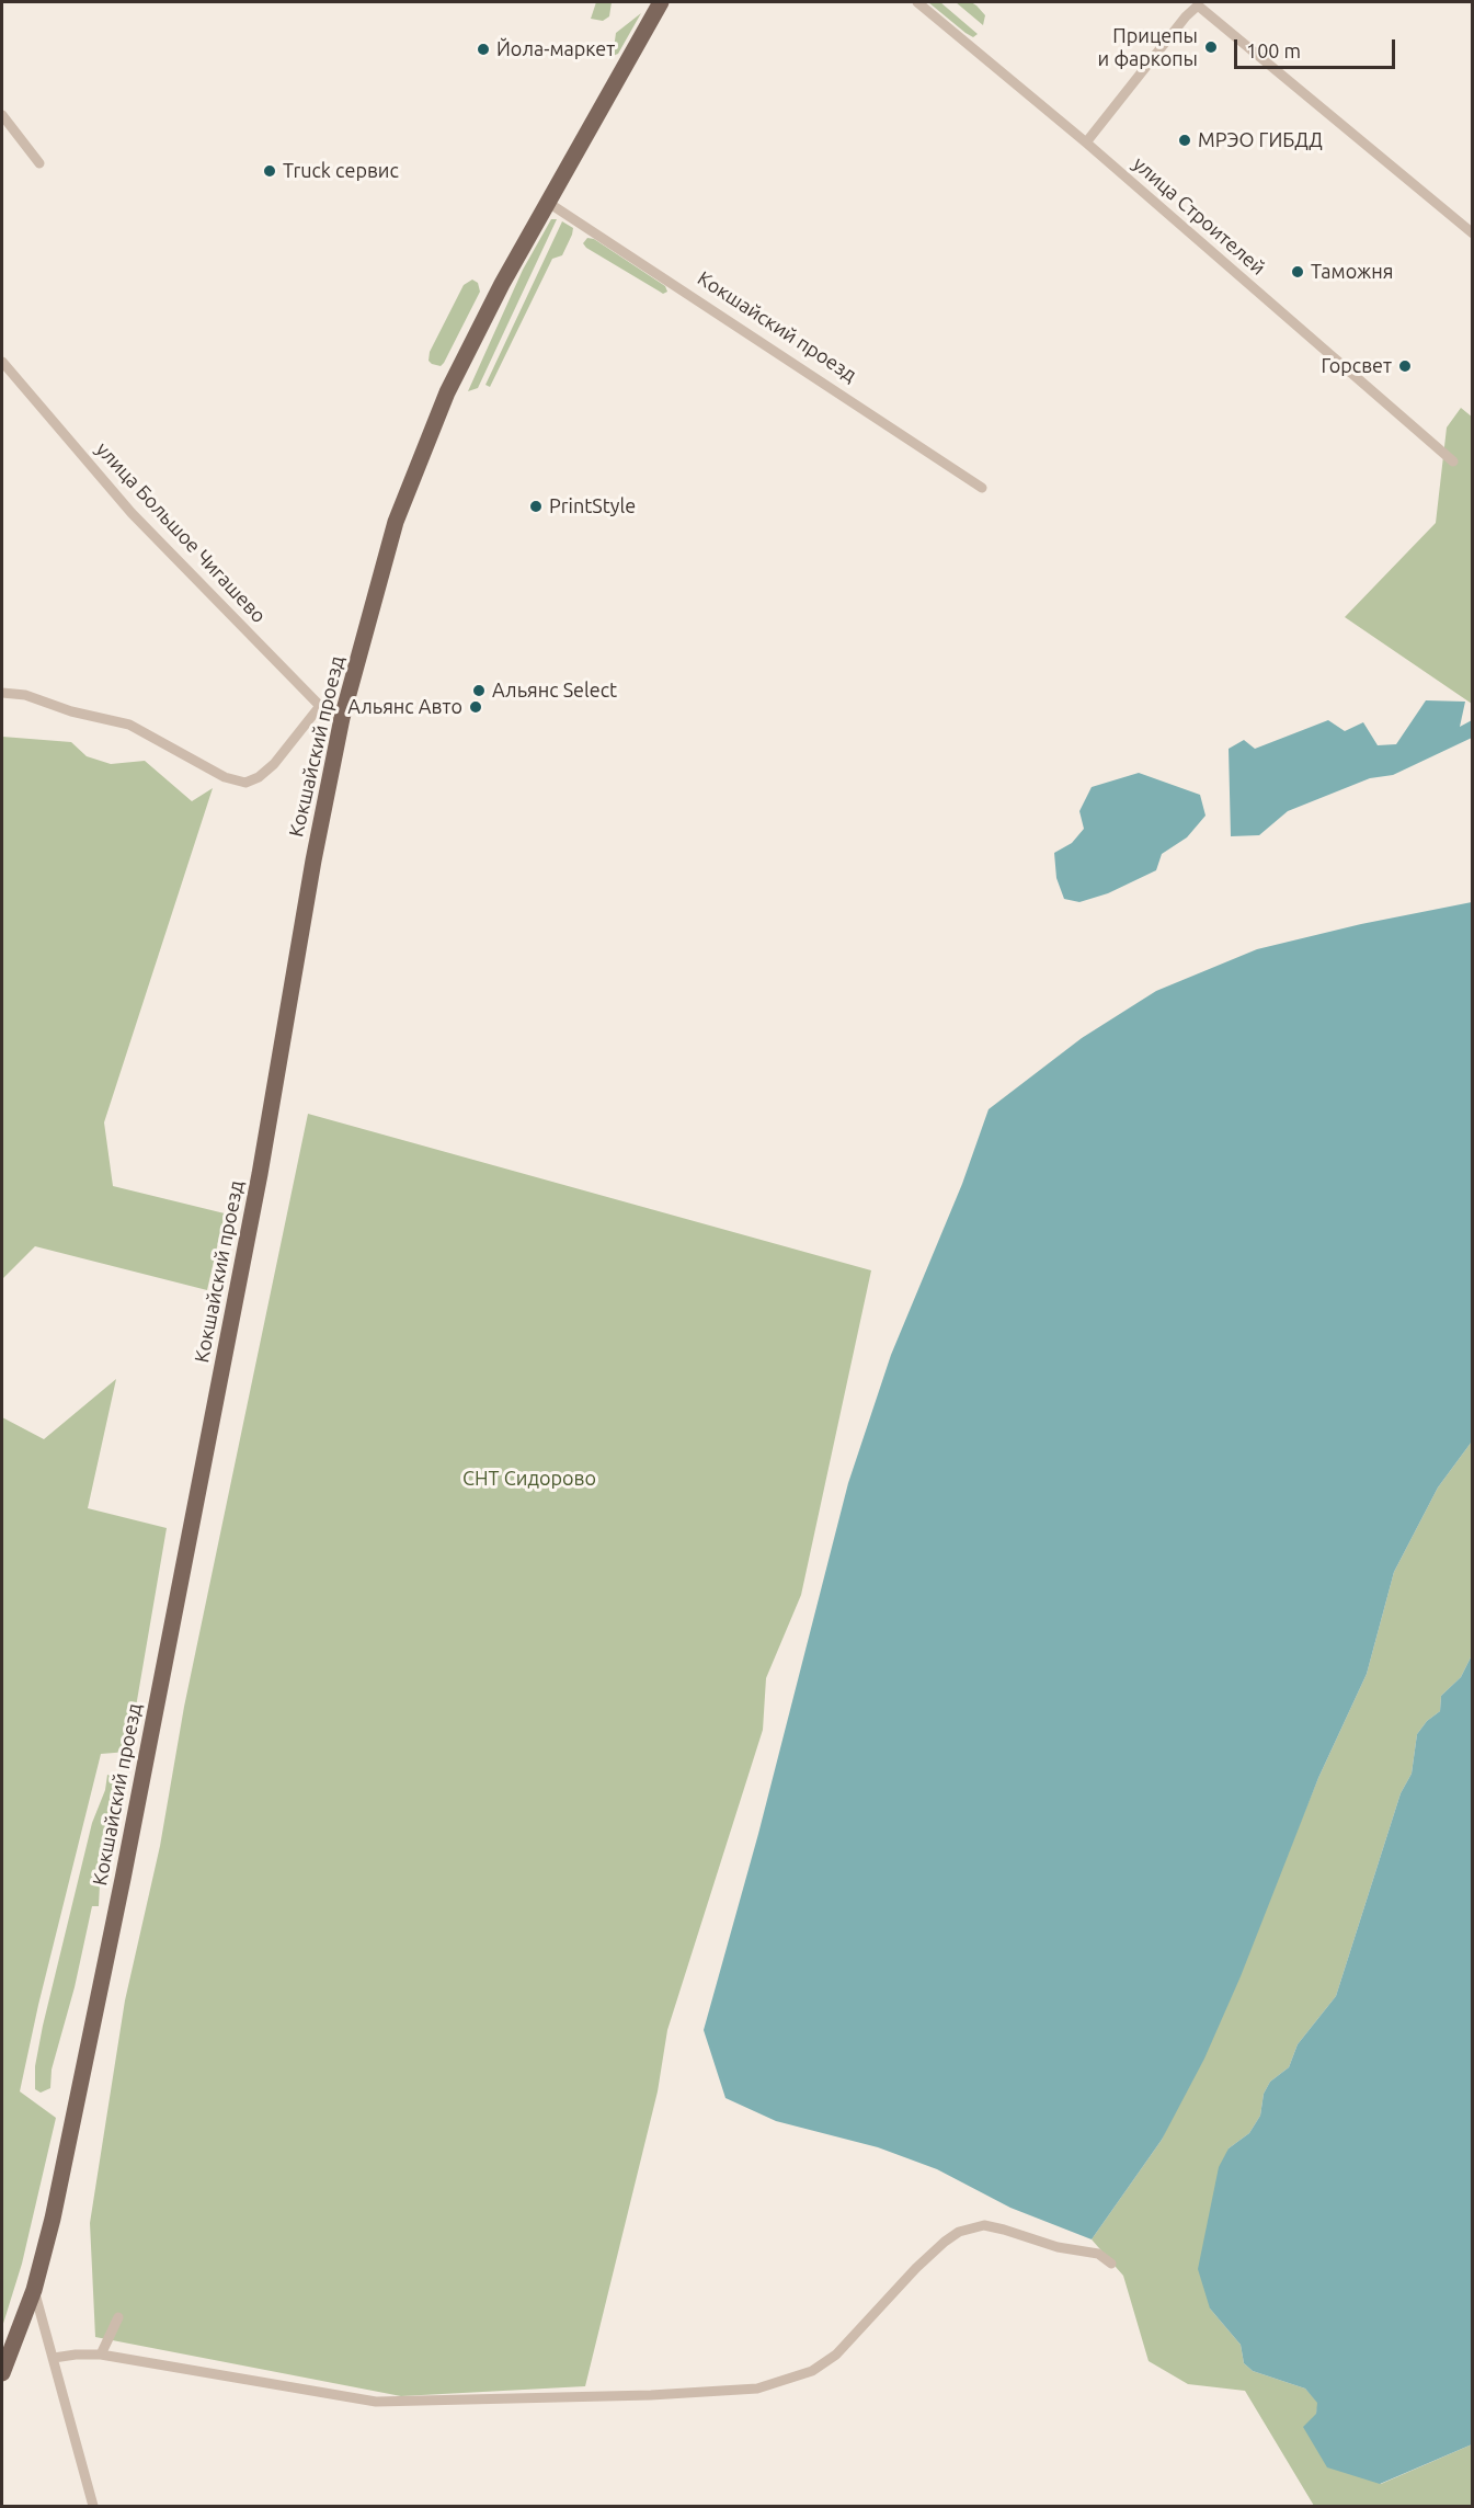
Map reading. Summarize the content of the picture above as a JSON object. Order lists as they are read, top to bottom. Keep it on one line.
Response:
{"streets":{"main road":["Кокшайский проезд"],"street":["улица Строителей","улица Большое Чигашево"]},"crossings":[["Кокшайский проезд","улица Большое Чигашево"]],"parks":["СНТ Сидорово"],"places":["Прицепы и фаркопы","Йола-маркет","МРЭО ГИБДД","Truck сервис","Таможня","Горсвет","PrintStyle","Альянс Select","Альянс Авто"],"scale_bar":"100 m"}
